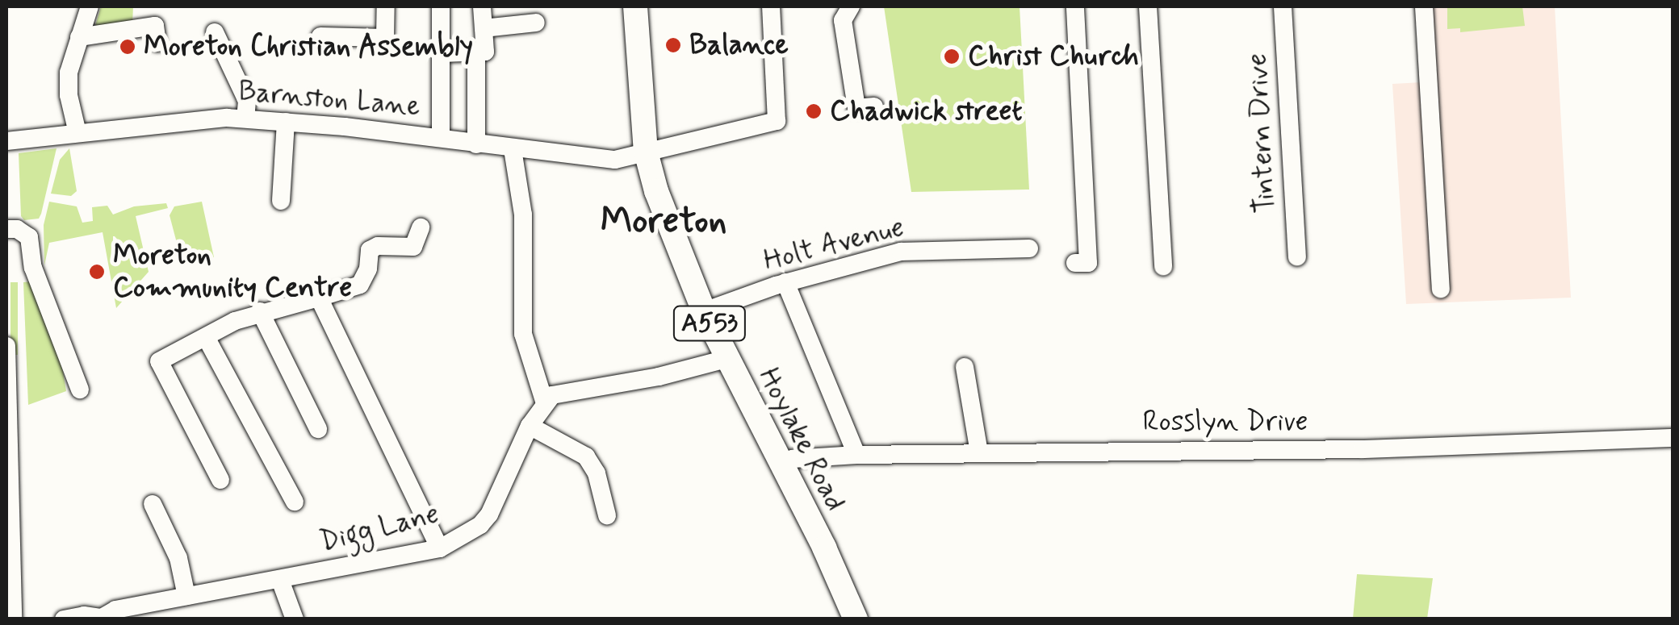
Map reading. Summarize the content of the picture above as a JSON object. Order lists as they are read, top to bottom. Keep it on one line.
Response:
{"streets":{"main road":["A553","Hoylake Road"],"street":["Barnston Lane","Tintern Drive","Holt Avenue","Rosslyn Drive","Digg Lane"]},"crossings":[["Barnston Lane","Hoylake Road"],["Holt Avenue","Hoylake Road"],["Rosslyn Drive","Hoylake Road"]],"districts":["Moreton"],"places":["Balance","Moreton Christian Assembly","Christ Church","Chadwick street","Moreton Community Centre"]}
